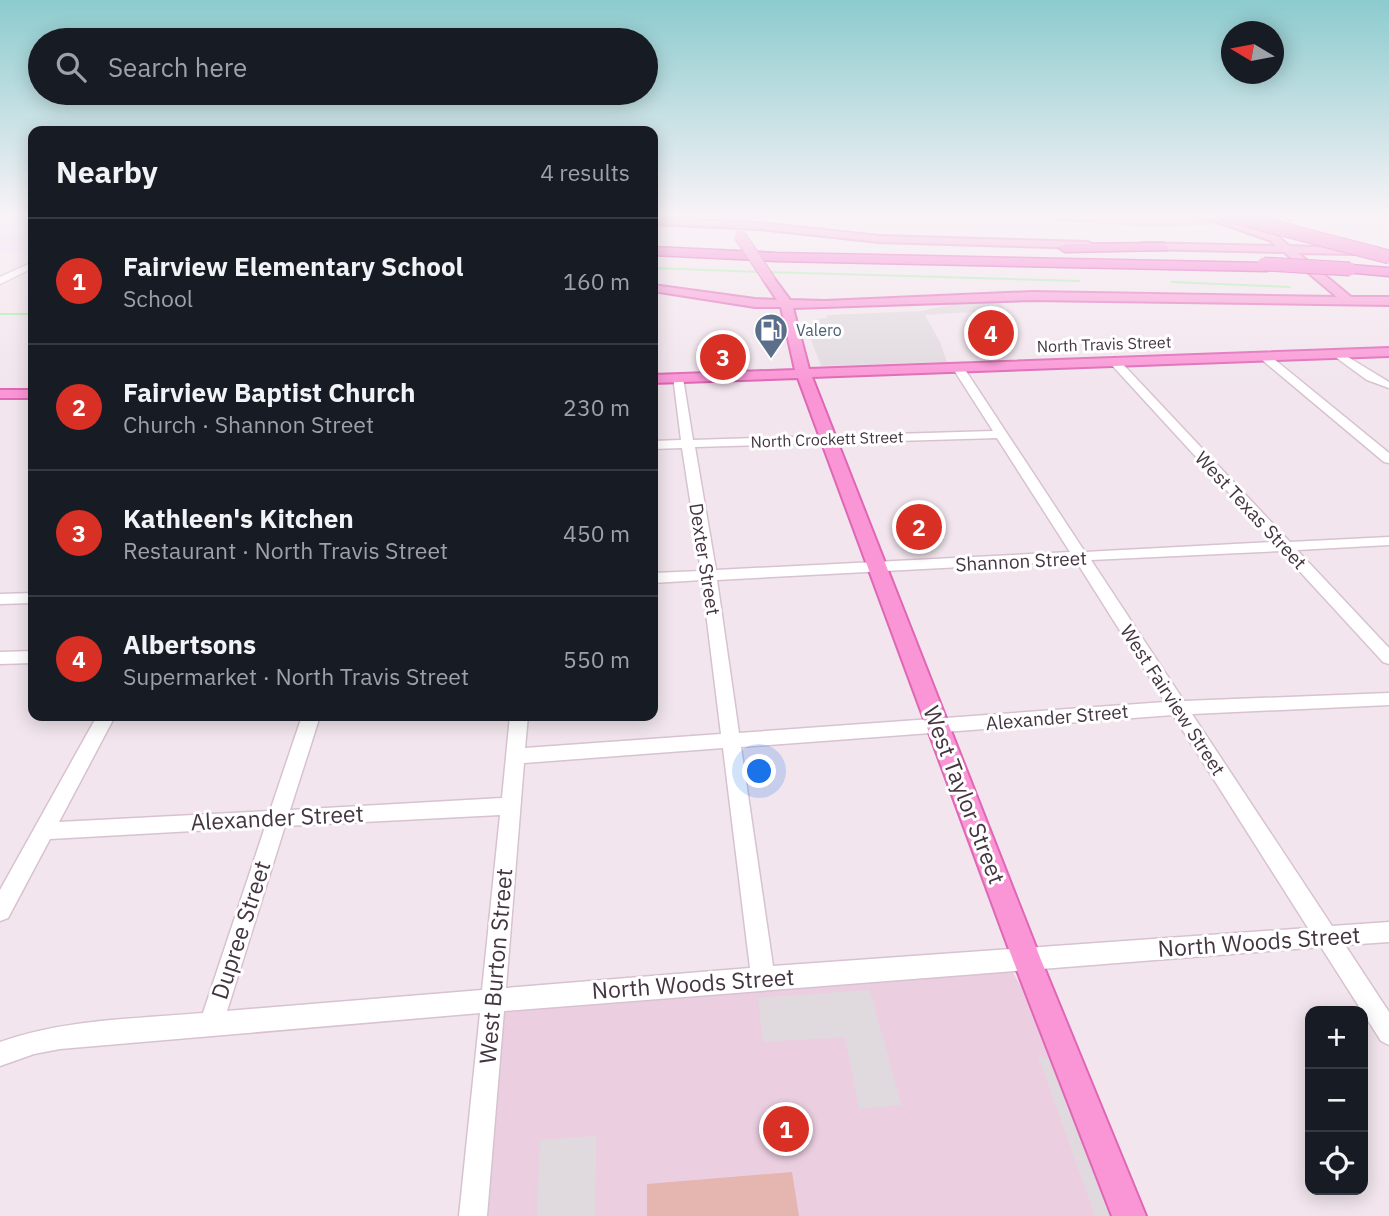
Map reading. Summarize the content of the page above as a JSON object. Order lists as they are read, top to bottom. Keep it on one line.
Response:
{"streets":{"main road":["North Travis Street","West Taylor Street"],"street":["North Crockett Street","West Texas Street","Dexter Street","Shannon Street","West Fairview Street","Alexander Street","Dupree Street","North Woods Street","West Burton Street"]},"crossings":[["North Travis Street","West Texas Street"],["North Travis Street","Dexter Street"],["North Travis Street","West Fairview Street"],["North Travis Street","West Taylor Street"],["North Crockett Street","Dexter Street"],["North Crockett Street","West Fairview Street"],["North Crockett Street","West Taylor Street"],["West Texas Street","Shannon Street"],["Dexter Street","Shannon Street"],["Dexter Street","Alexander Street"],["Dexter Street","North Woods Street"],["Shannon Street","West Fairview Street"],["Shannon Street","West Taylor Street"],["West Fairview Street","Alexander Street"],["West Fairview Street","North Woods Street"],["Alexander Street","West Taylor Street"],["Alexander Street","Dupree Street"],["Alexander Street","West Burton Street"],["West Taylor Street","North Woods Street"],["Dupree Street","North Woods Street"],["North Woods Street","West Burton Street"]],"places":{"fuel station":["Valero"]},"north":"left","page":{"search":"Search here","heading":["Nearby","4 results"],"list":[{"mark":"1","name":"Fairview Elementary School","note":"School","value":"160 m"},{"mark":"2","name":"Fairview Baptist Church","note":"Church · Shannon Street","value":"230 m"},{"mark":"3","name":"Kathleen's Kitchen","note":"Restaurant · North Travis Street","value":"450 m"},{"mark":"4","name":"Albertsons","note":"Supermarket · North Travis Street","value":"550 m"}],"pins":["4","3","2","1"],"map_buttons":["+","−"]}}
